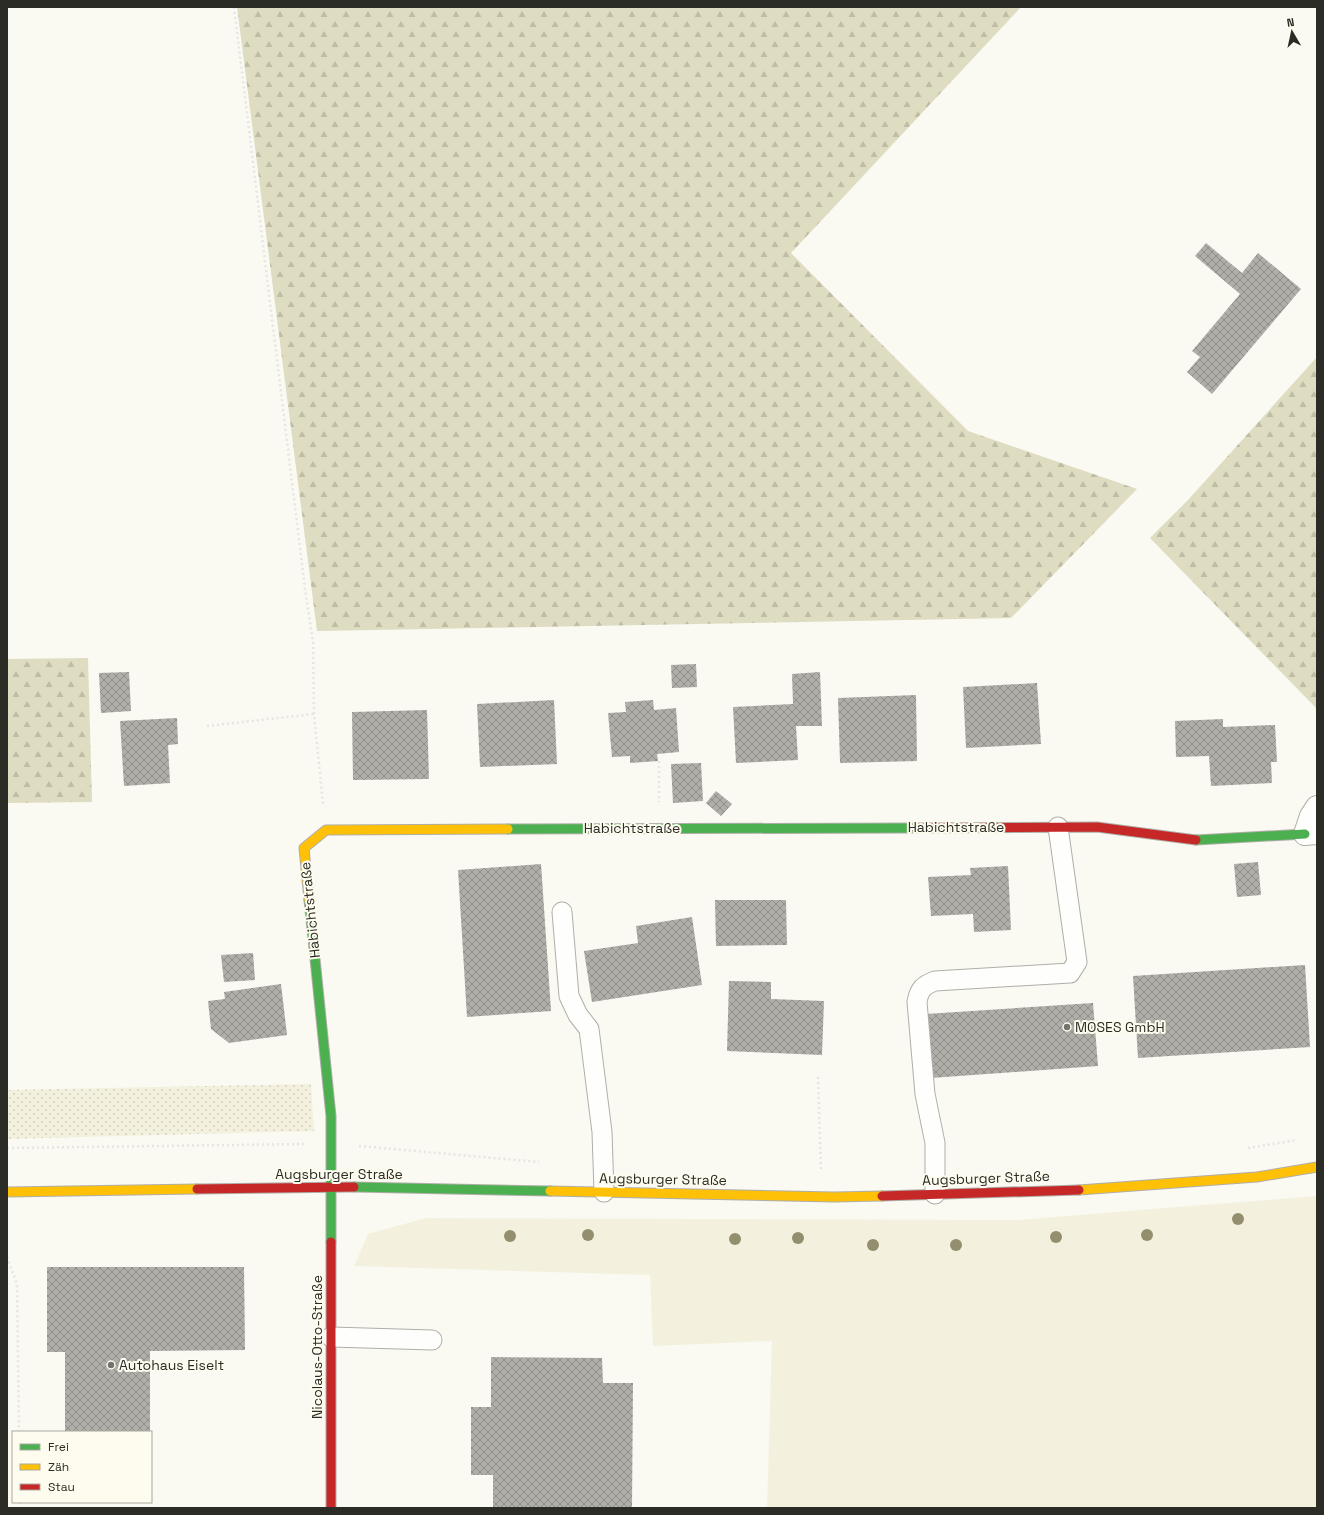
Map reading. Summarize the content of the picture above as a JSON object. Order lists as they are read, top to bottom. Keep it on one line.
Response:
{"streets":{"street":["Habichtstraße","Augsburger Straße","Nicolaus-Otto-Straße"]},"crossings":[["Habichtstraße","Augsburger Straße"],["Habichtstraße","Nicolaus-Otto-Straße"],["Augsburger Straße","Nicolaus-Otto-Straße"]],"places":["MOSES GmbH","Autohaus Eiselt"],"legend":["Frei","Zäh","Stau"],"north":"top"}
